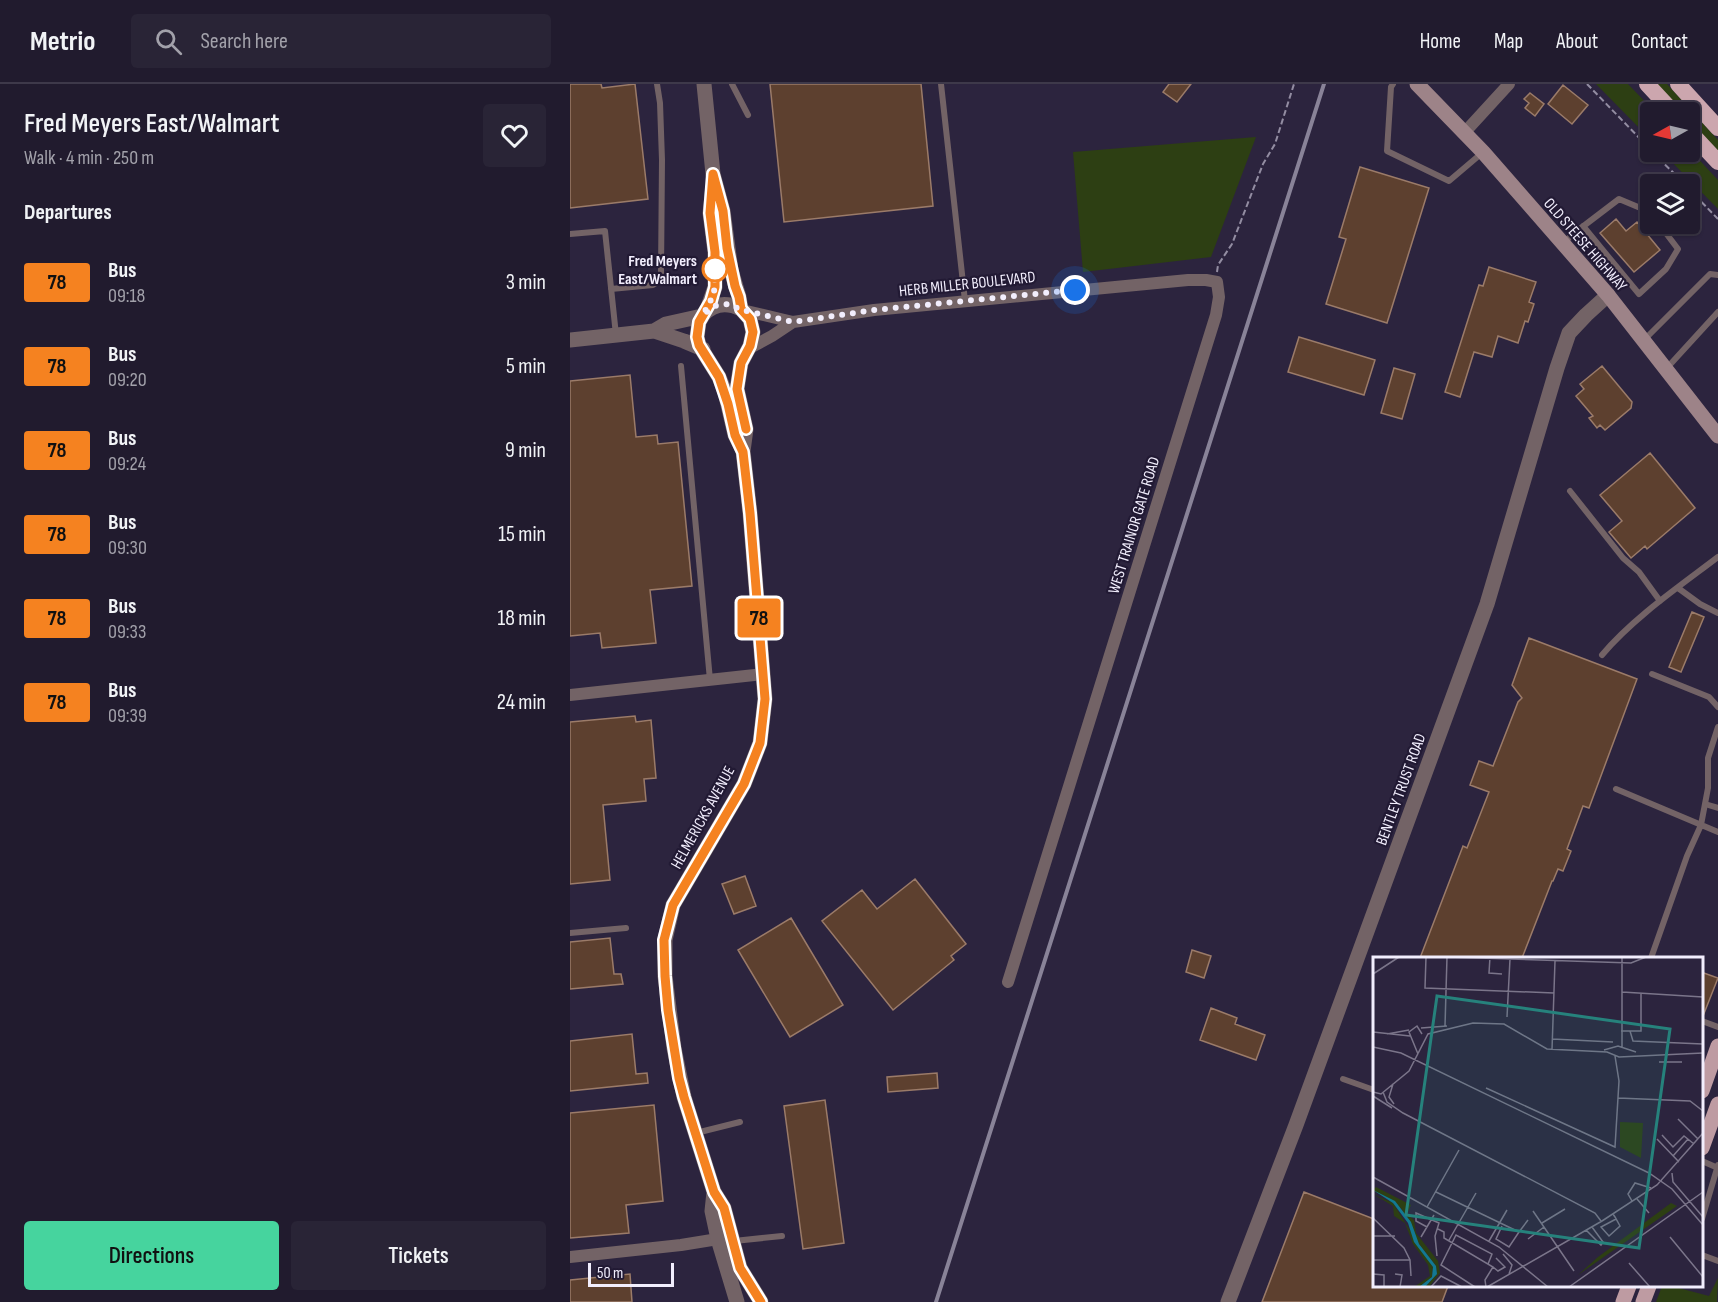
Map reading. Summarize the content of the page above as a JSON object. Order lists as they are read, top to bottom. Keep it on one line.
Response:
{"streets":{"main road":["OLD STEESE HIGHWAY"],"street":["HERB MILLER BOULEVARD","WEST TRAINOR GATE ROAD","BENTLEY TRUST ROAD","HELMERICKS AVENUE"]},"crossings":[["OLD STEESE HIGHWAY","BENTLEY TRUST ROAD"],["HERB MILLER BOULEVARD","WEST TRAINOR GATE ROAD"],["HERB MILLER BOULEVARD","HELMERICKS AVENUE"]],"places":["Fred Meyers East/Walmart"],"lines":["bus line 78"],"scale_bar":"50 m","north":"left","page":{"header":"Metrio","search":"Search here","nav":["Home","Map","About","Contact"],"heading":[["Fred Meyers East/Walmart","Walk · 4 min · 250 m"],"Departures"],"on_map":"78","list":[{"mark":"78","name":"Bus","note":"09:18","value":"3 min"},{"mark":"78","name":"Bus","note":"09:20","value":"5 min"},{"mark":"78","name":"Bus","note":"09:24","value":"9 min"},{"mark":"78","name":"Bus","note":"09:30","value":"15 min"},{"mark":"78","name":"Bus","note":"09:33","value":"18 min"},{"mark":"78","name":"Bus","note":"09:39","value":"24 min"}],"buttons":["Directions","Tickets"],"scale":"50 m"}}
